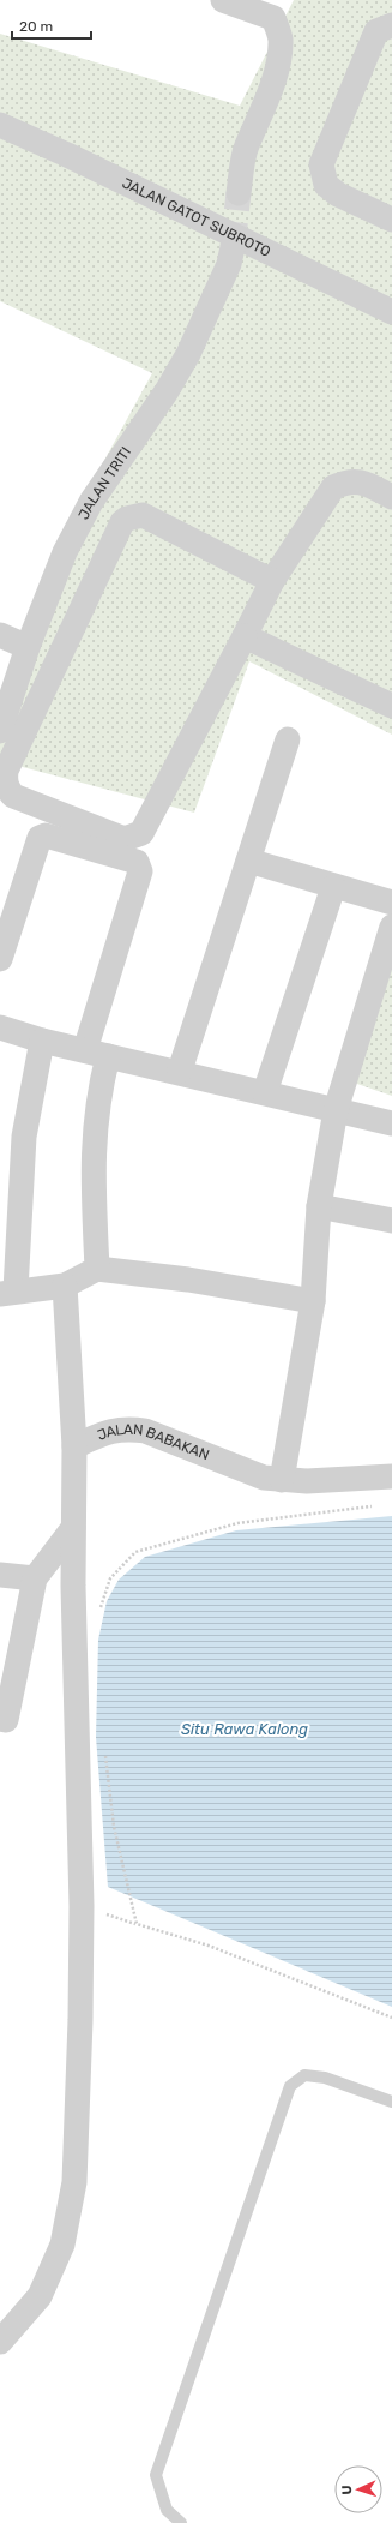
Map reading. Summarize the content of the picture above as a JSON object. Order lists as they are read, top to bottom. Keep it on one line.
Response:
{"streets":{"street":["JALAN GATOT SUBROTO","JALAN TRITI","JALAN BABAKAN"]},"water":["Situ Rawa Kalong"],"scale_bar":"20 m","north":"left"}
